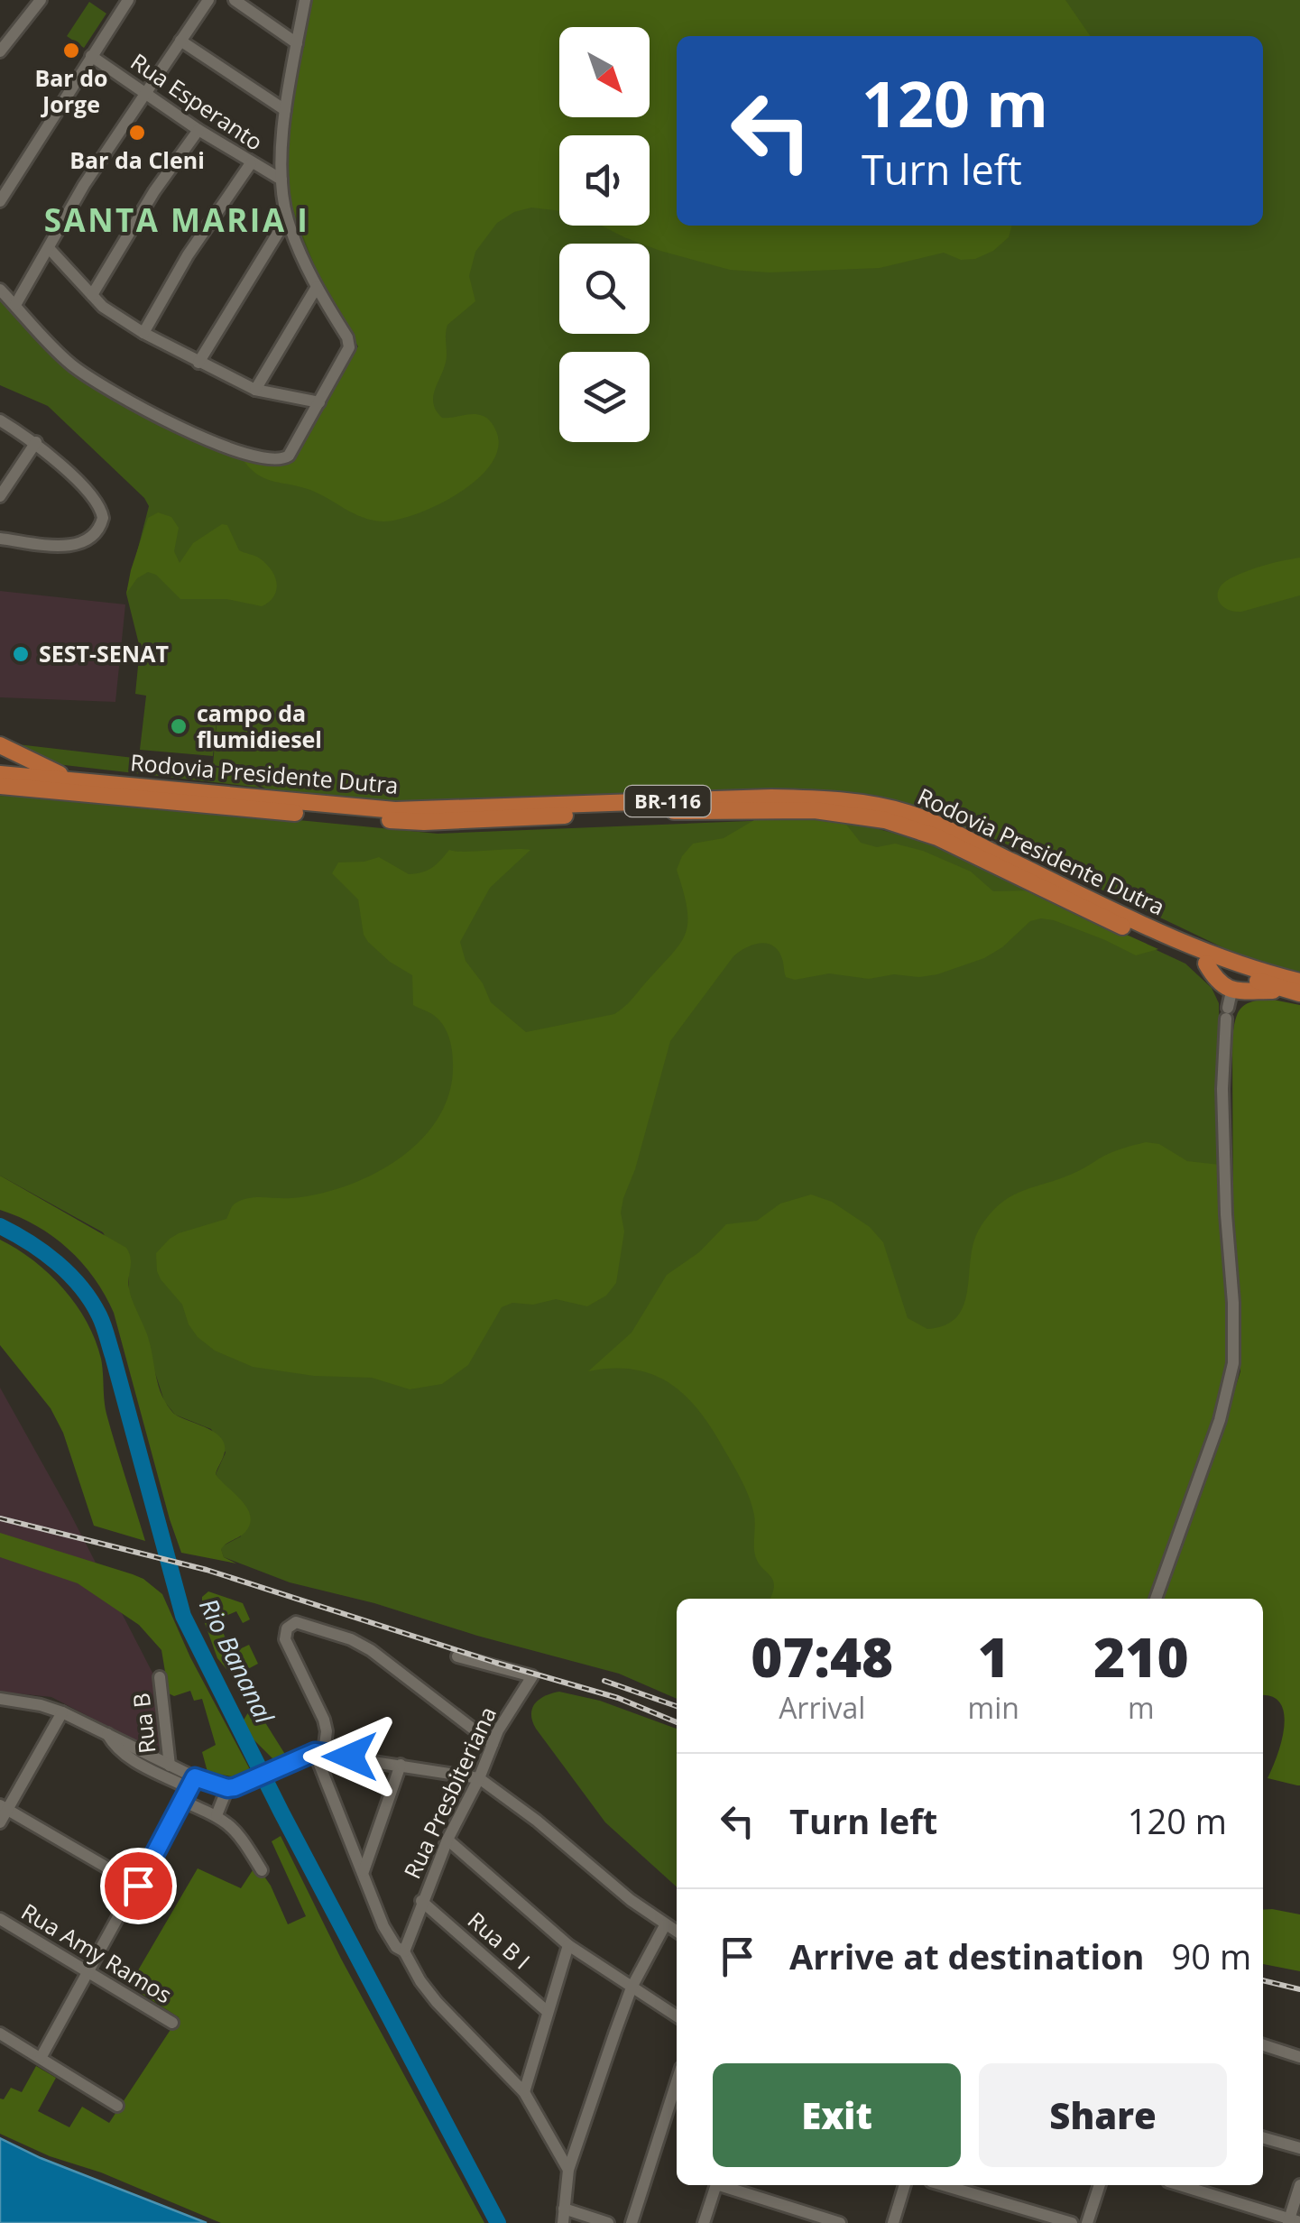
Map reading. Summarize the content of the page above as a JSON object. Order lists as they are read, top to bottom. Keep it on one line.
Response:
{"streets":{"highway":["Rodovia Presidente Dutra","BR-116"],"street":["Rua Esperanto","Rua B","Rua Presbiteriana","Rua B I","Rua Amy Ramos"]},"crossings":[["Rua Presbiteriana","Rua B I"]],"districts":["SANTA MARIA I"],"water":["Rio Bananal"],"places":["Bar do Jorge","Bar da Cleni","SEST-SENAT","campo da flumidiesel"],"north":"bottom right","page":{"turn":["120 m","Turn left"],"eta":["07:48","Arrival","1","min","210","m"],"list":[{"name":"Turn left","value":"120 m"},{"name":"Arrive at destination","value":"90 m"}],"buttons":["Exit","Share"]}}
